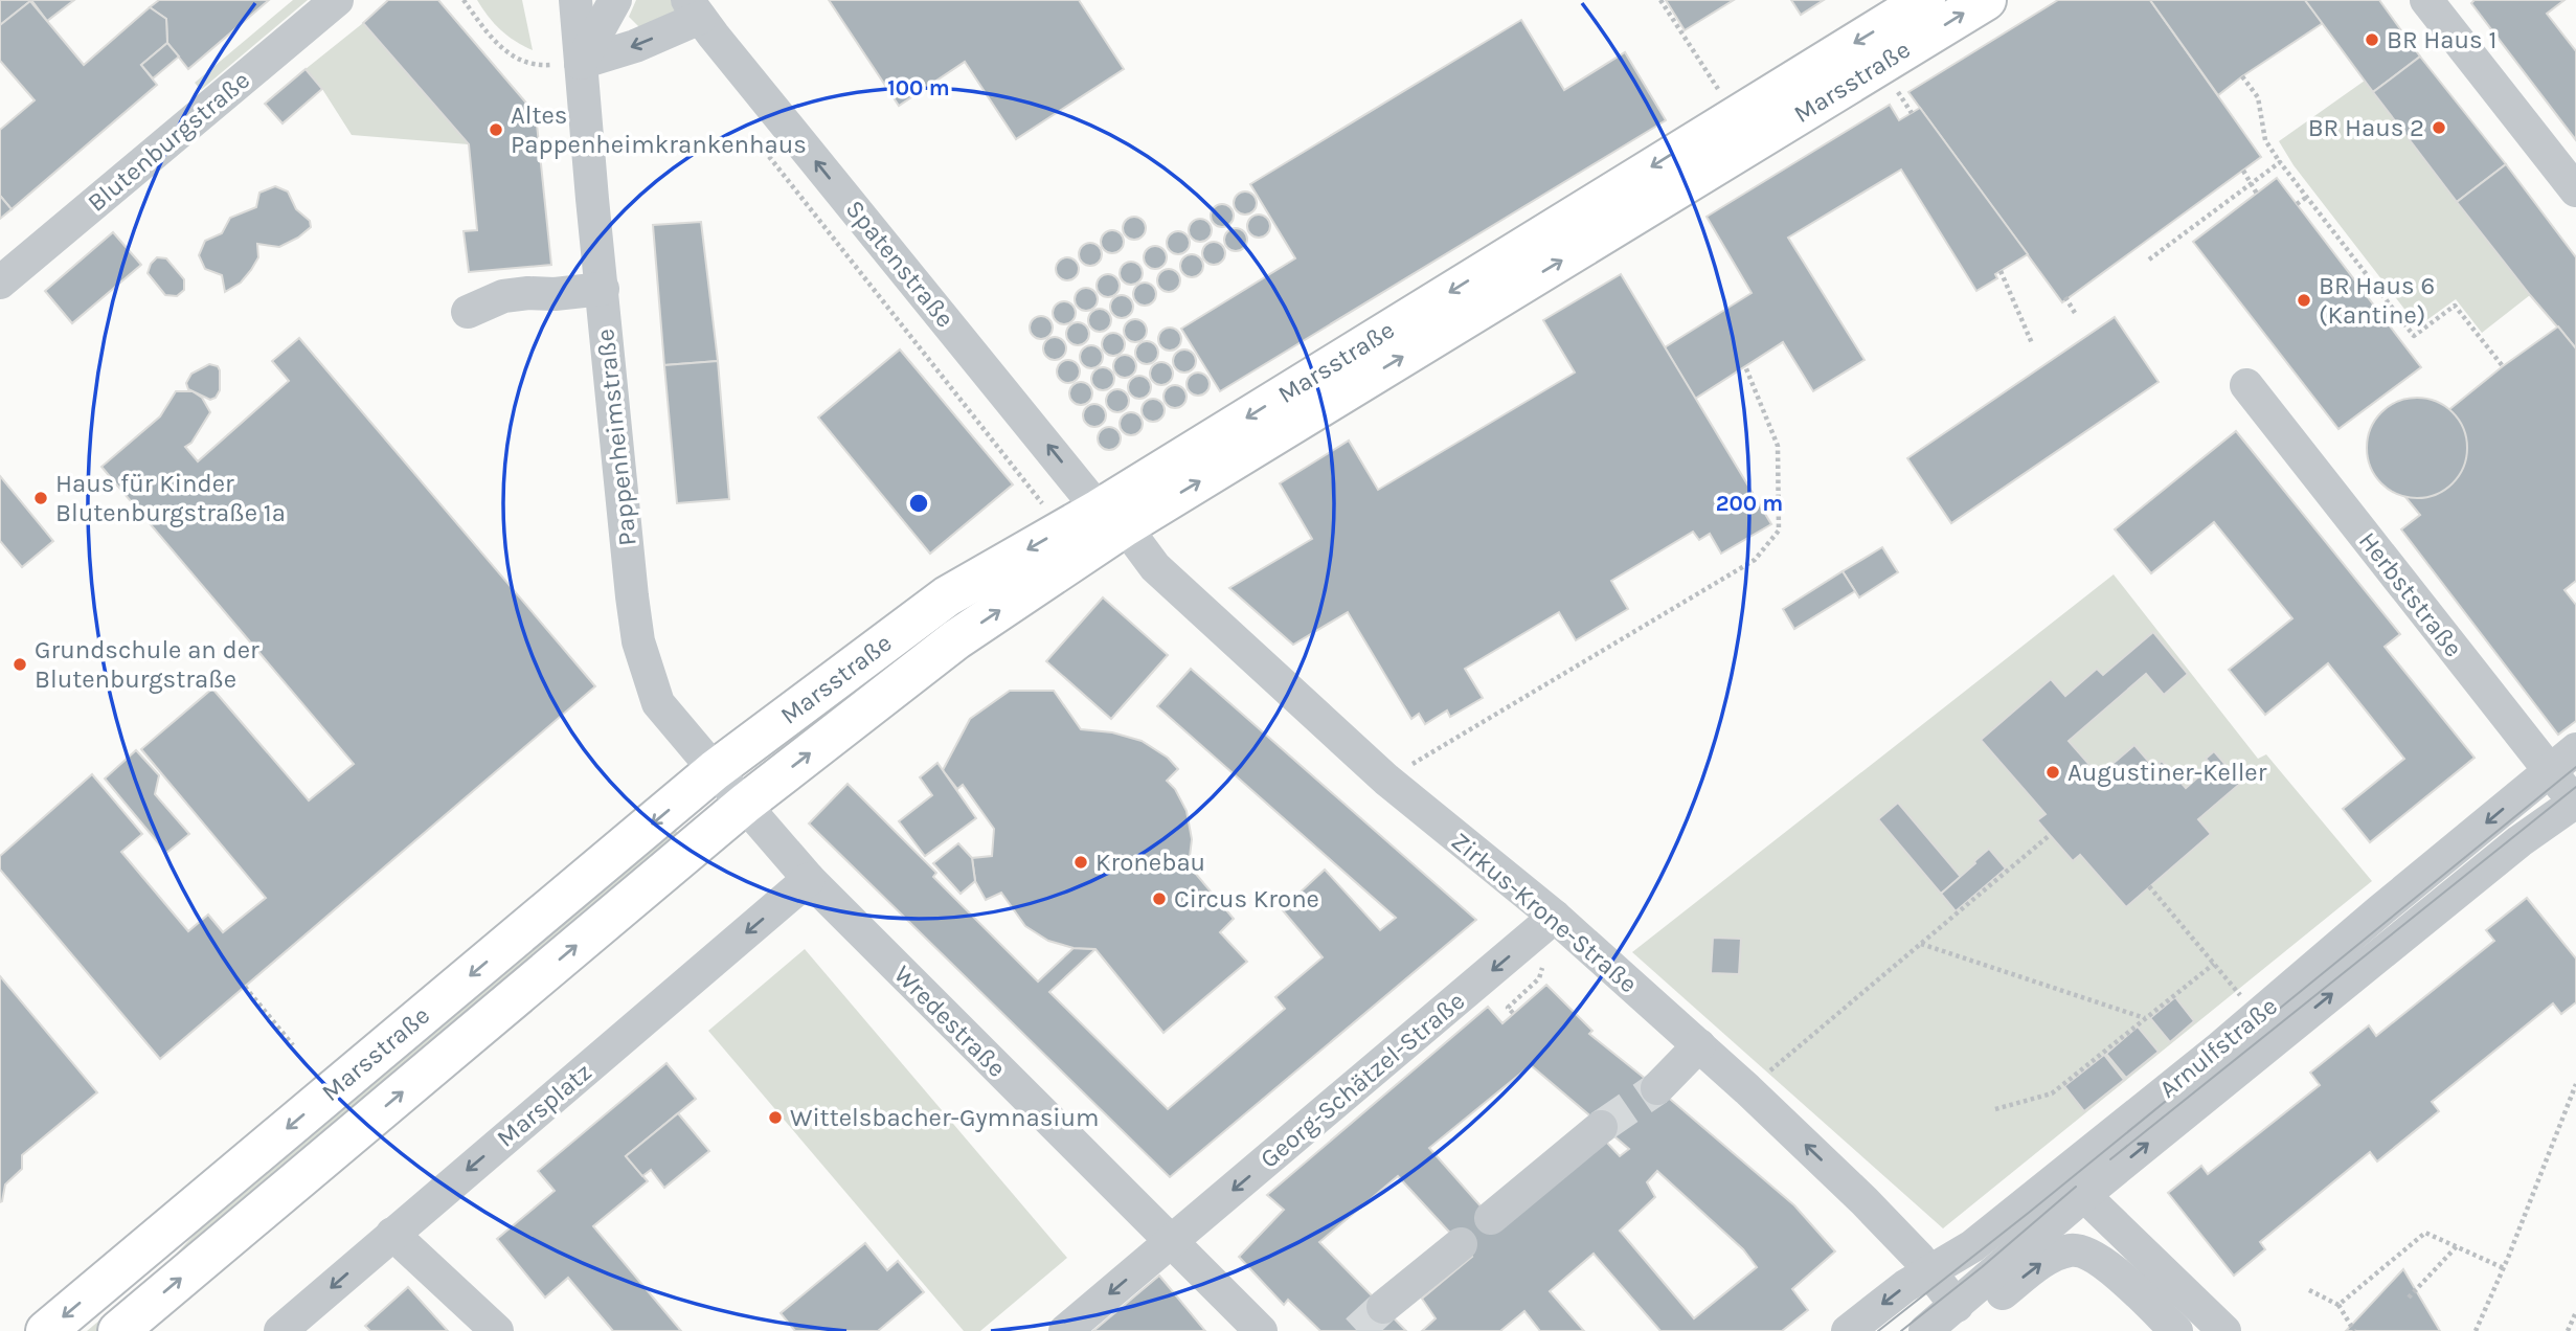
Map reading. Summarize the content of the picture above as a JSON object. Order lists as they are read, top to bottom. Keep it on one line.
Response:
{"streets":{"main road":["Marsstraße"],"street":["Blutenburgstraße","Spatenstraße","Pappenheimstraße","Herbststraße","Zirkus-Krone-Straße","Wredestraße","Arnulfstraße","Georg-Schätzel-Straße","Marsplatz"]},"crossings":[["Marsstraße","Spatenstraße"],["Marsstraße","Pappenheimstraße"],["Marsstraße","Zirkus-Krone-Straße"],["Marsstraße","Wredestraße"],["Spatenstraße","Pappenheimstraße"],["Spatenstraße","Zirkus-Krone-Straße"],["Pappenheimstraße","Wredestraße"],["Herbststraße","Arnulfstraße"],["Zirkus-Krone-Straße","Arnulfstraße"],["Zirkus-Krone-Straße","Georg-Schätzel-Straße"],["Wredestraße","Georg-Schätzel-Straße"],["Wredestraße","Marsplatz"]],"one_way":["Spatenstraße","Marsplatz"],"places":["BR Haus 1","BR Haus 2","Altes Pappenheimkrankenhaus","BR Haus 6 (Kantine)","Haus für Kinder Blutenburgstraße 1a","Grundschule an der Blutenburgstraße","Augustiner-Keller","Kronebau","Circus Krone","Wittelsbacher-Gymnasium"],"rings":["100 m","200 m"]}
